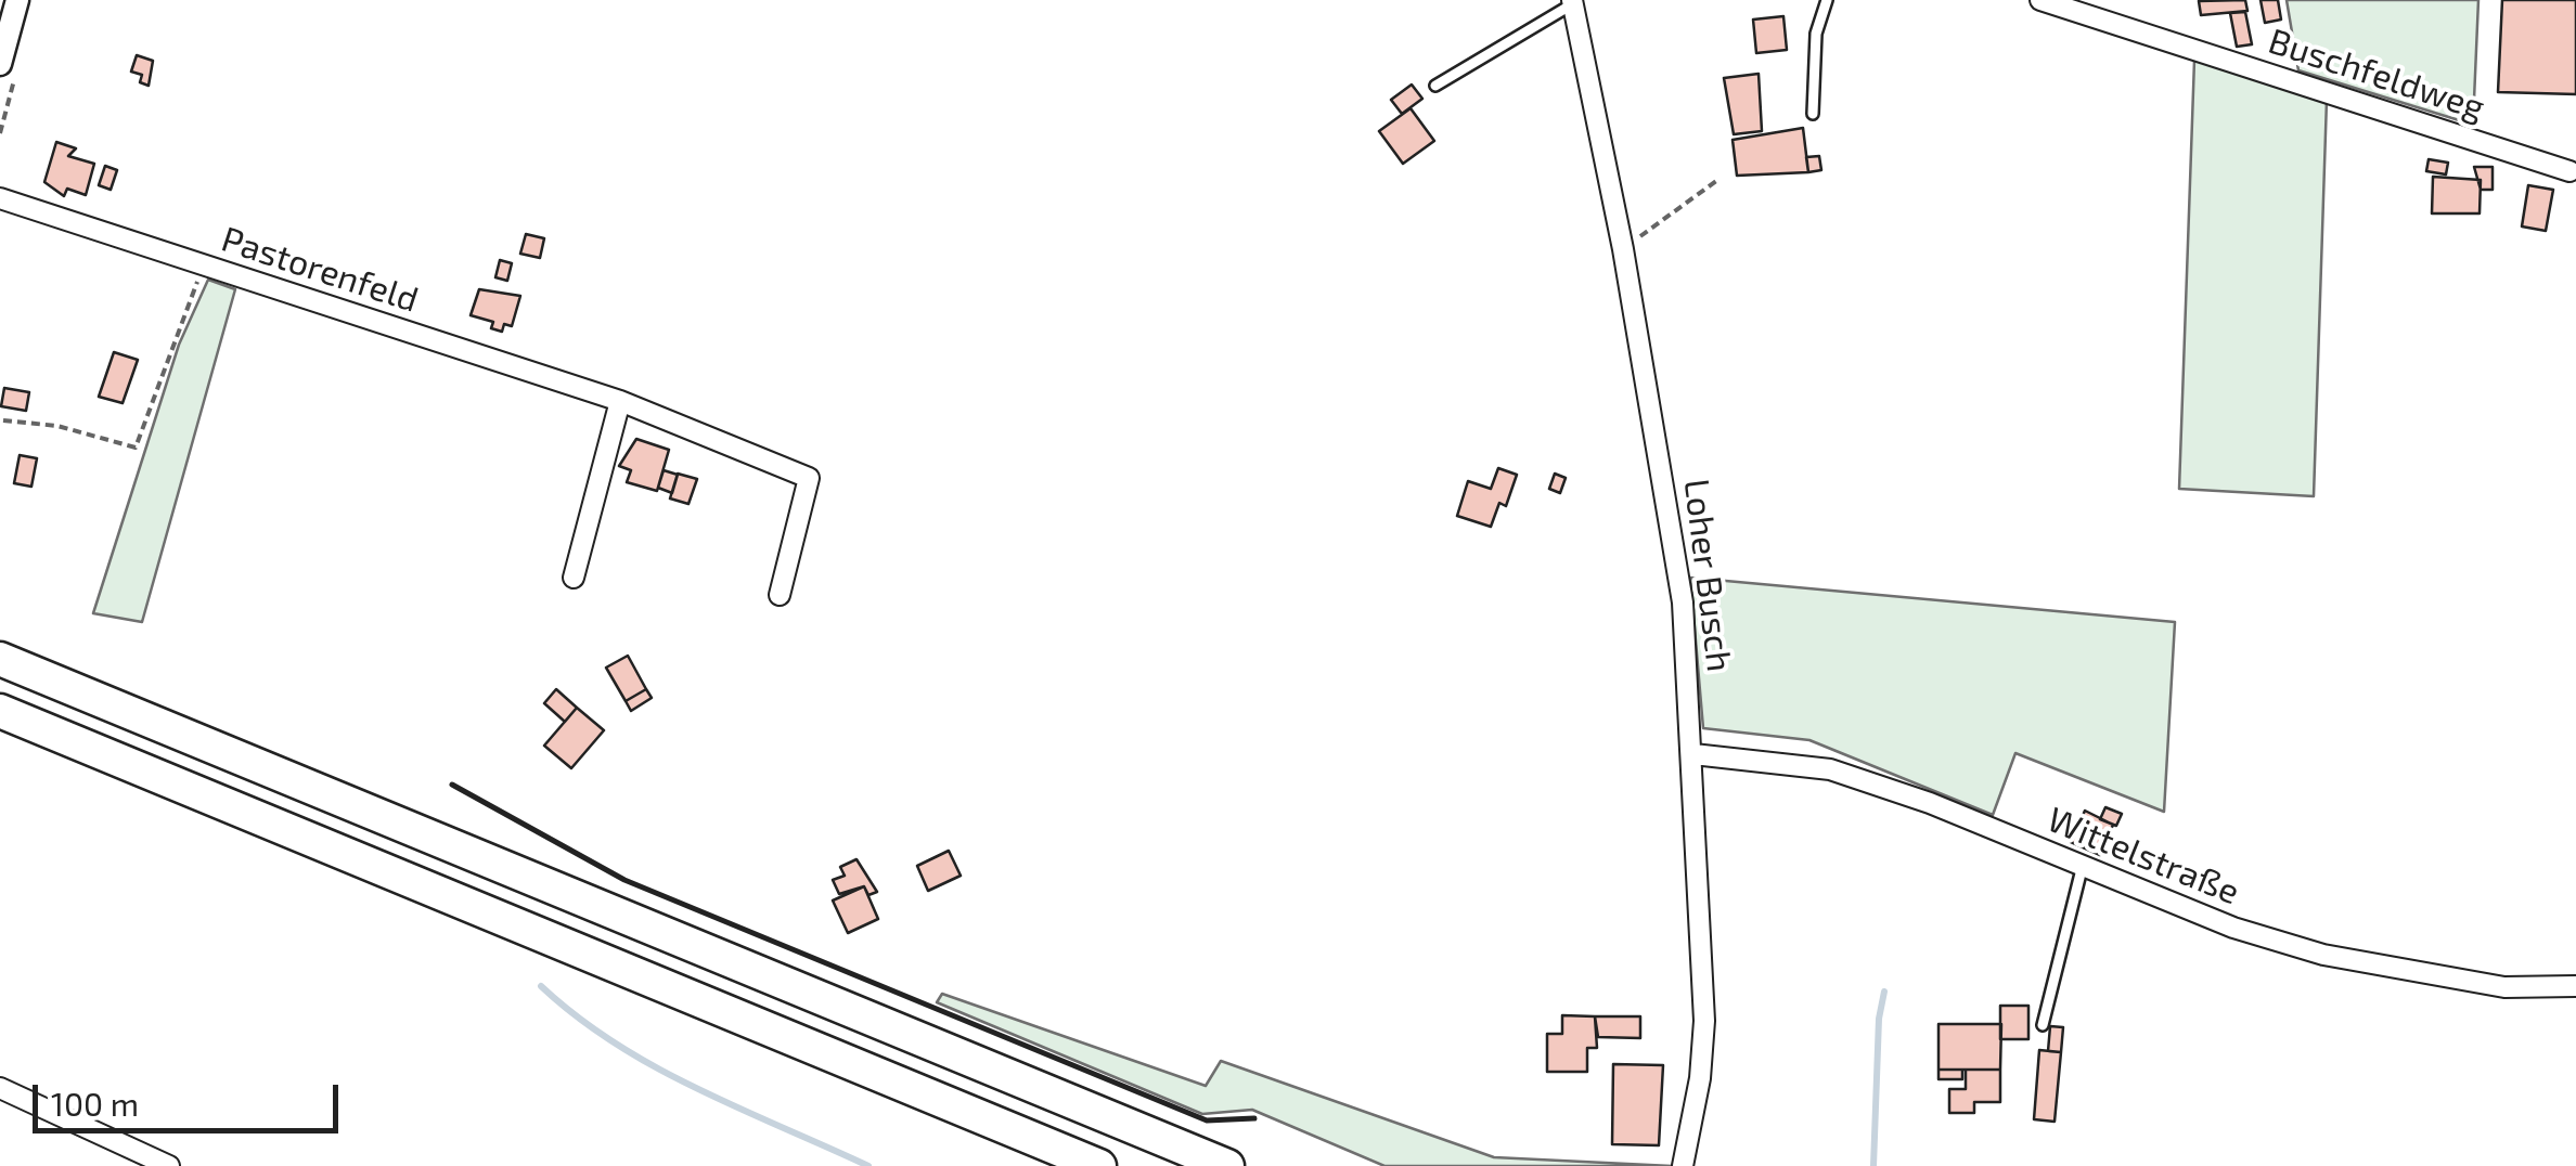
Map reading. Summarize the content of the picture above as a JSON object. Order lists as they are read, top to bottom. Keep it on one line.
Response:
{"streets":{"street":["Buschfeldweg","Pastorenfeld","Loher Busch","Wittelstraße"]},"crossings":[["Loher Busch","Wittelstraße"]],"scale_bar":"100 m"}
